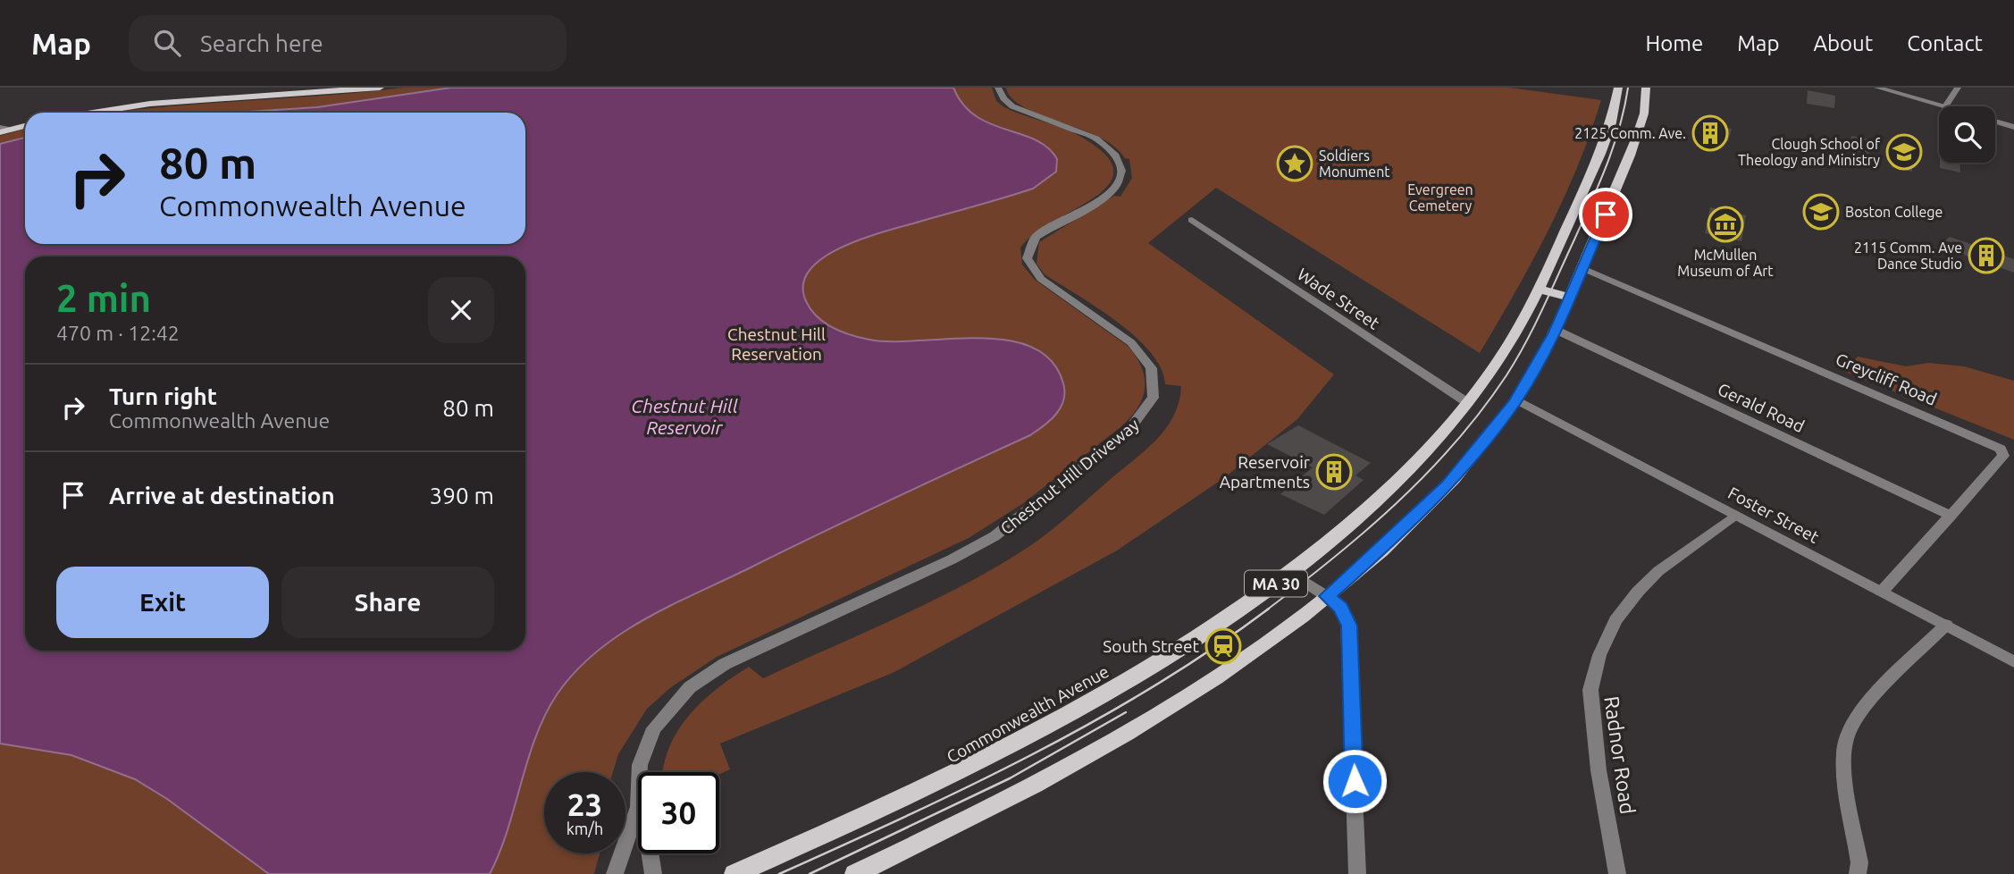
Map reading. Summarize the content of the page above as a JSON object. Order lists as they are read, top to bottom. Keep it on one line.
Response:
{"streets":{"main road":["MA 30","Commonwealth Avenue"],"street":["Wade Street","Greycliff Road","Gerald Road","Chestnut Hill Driveway","Foster Street","Radnor Road"]},"crossings":[["Wade Street","Commonwealth Avenue"],["Greycliff Road","Gerald Road"],["Greycliff Road","Foster Street"],["Greycliff Road","MA 30"],["Gerald Road","MA 30"],["Foster Street","MA 30"],["Foster Street","Radnor Road"]],"water":["Chestnut Hill Reservoir"],"parks":["Evergreen Cemetery","Chestnut Hill Reservation"],"places":{"building":["2125 Comm. Ave.","2115 Comm. Ave Dance Studio","Reservoir Apartments"],"school or university":["Clough School of Theology and Ministry","Boston College"],"place":["Soldiers Monument"],"museum":["McMullen Museum of Art"],"station":["South Street"]},"page":{"header":"Map","search":"Search here","nav":["Home","Map","About","Contact"],"turn":["80 m","Commonwealth Avenue"],"heading":["2 min","470 m · 12:42"],"list":[{"name":"Turn right","note":"Commonwealth Avenue","value":"80 m"},{"name":"Arrive at destination","value":"390 m"}],"buttons":["Exit","Share"],"speed":"23 km/h","limit":"30"}}
